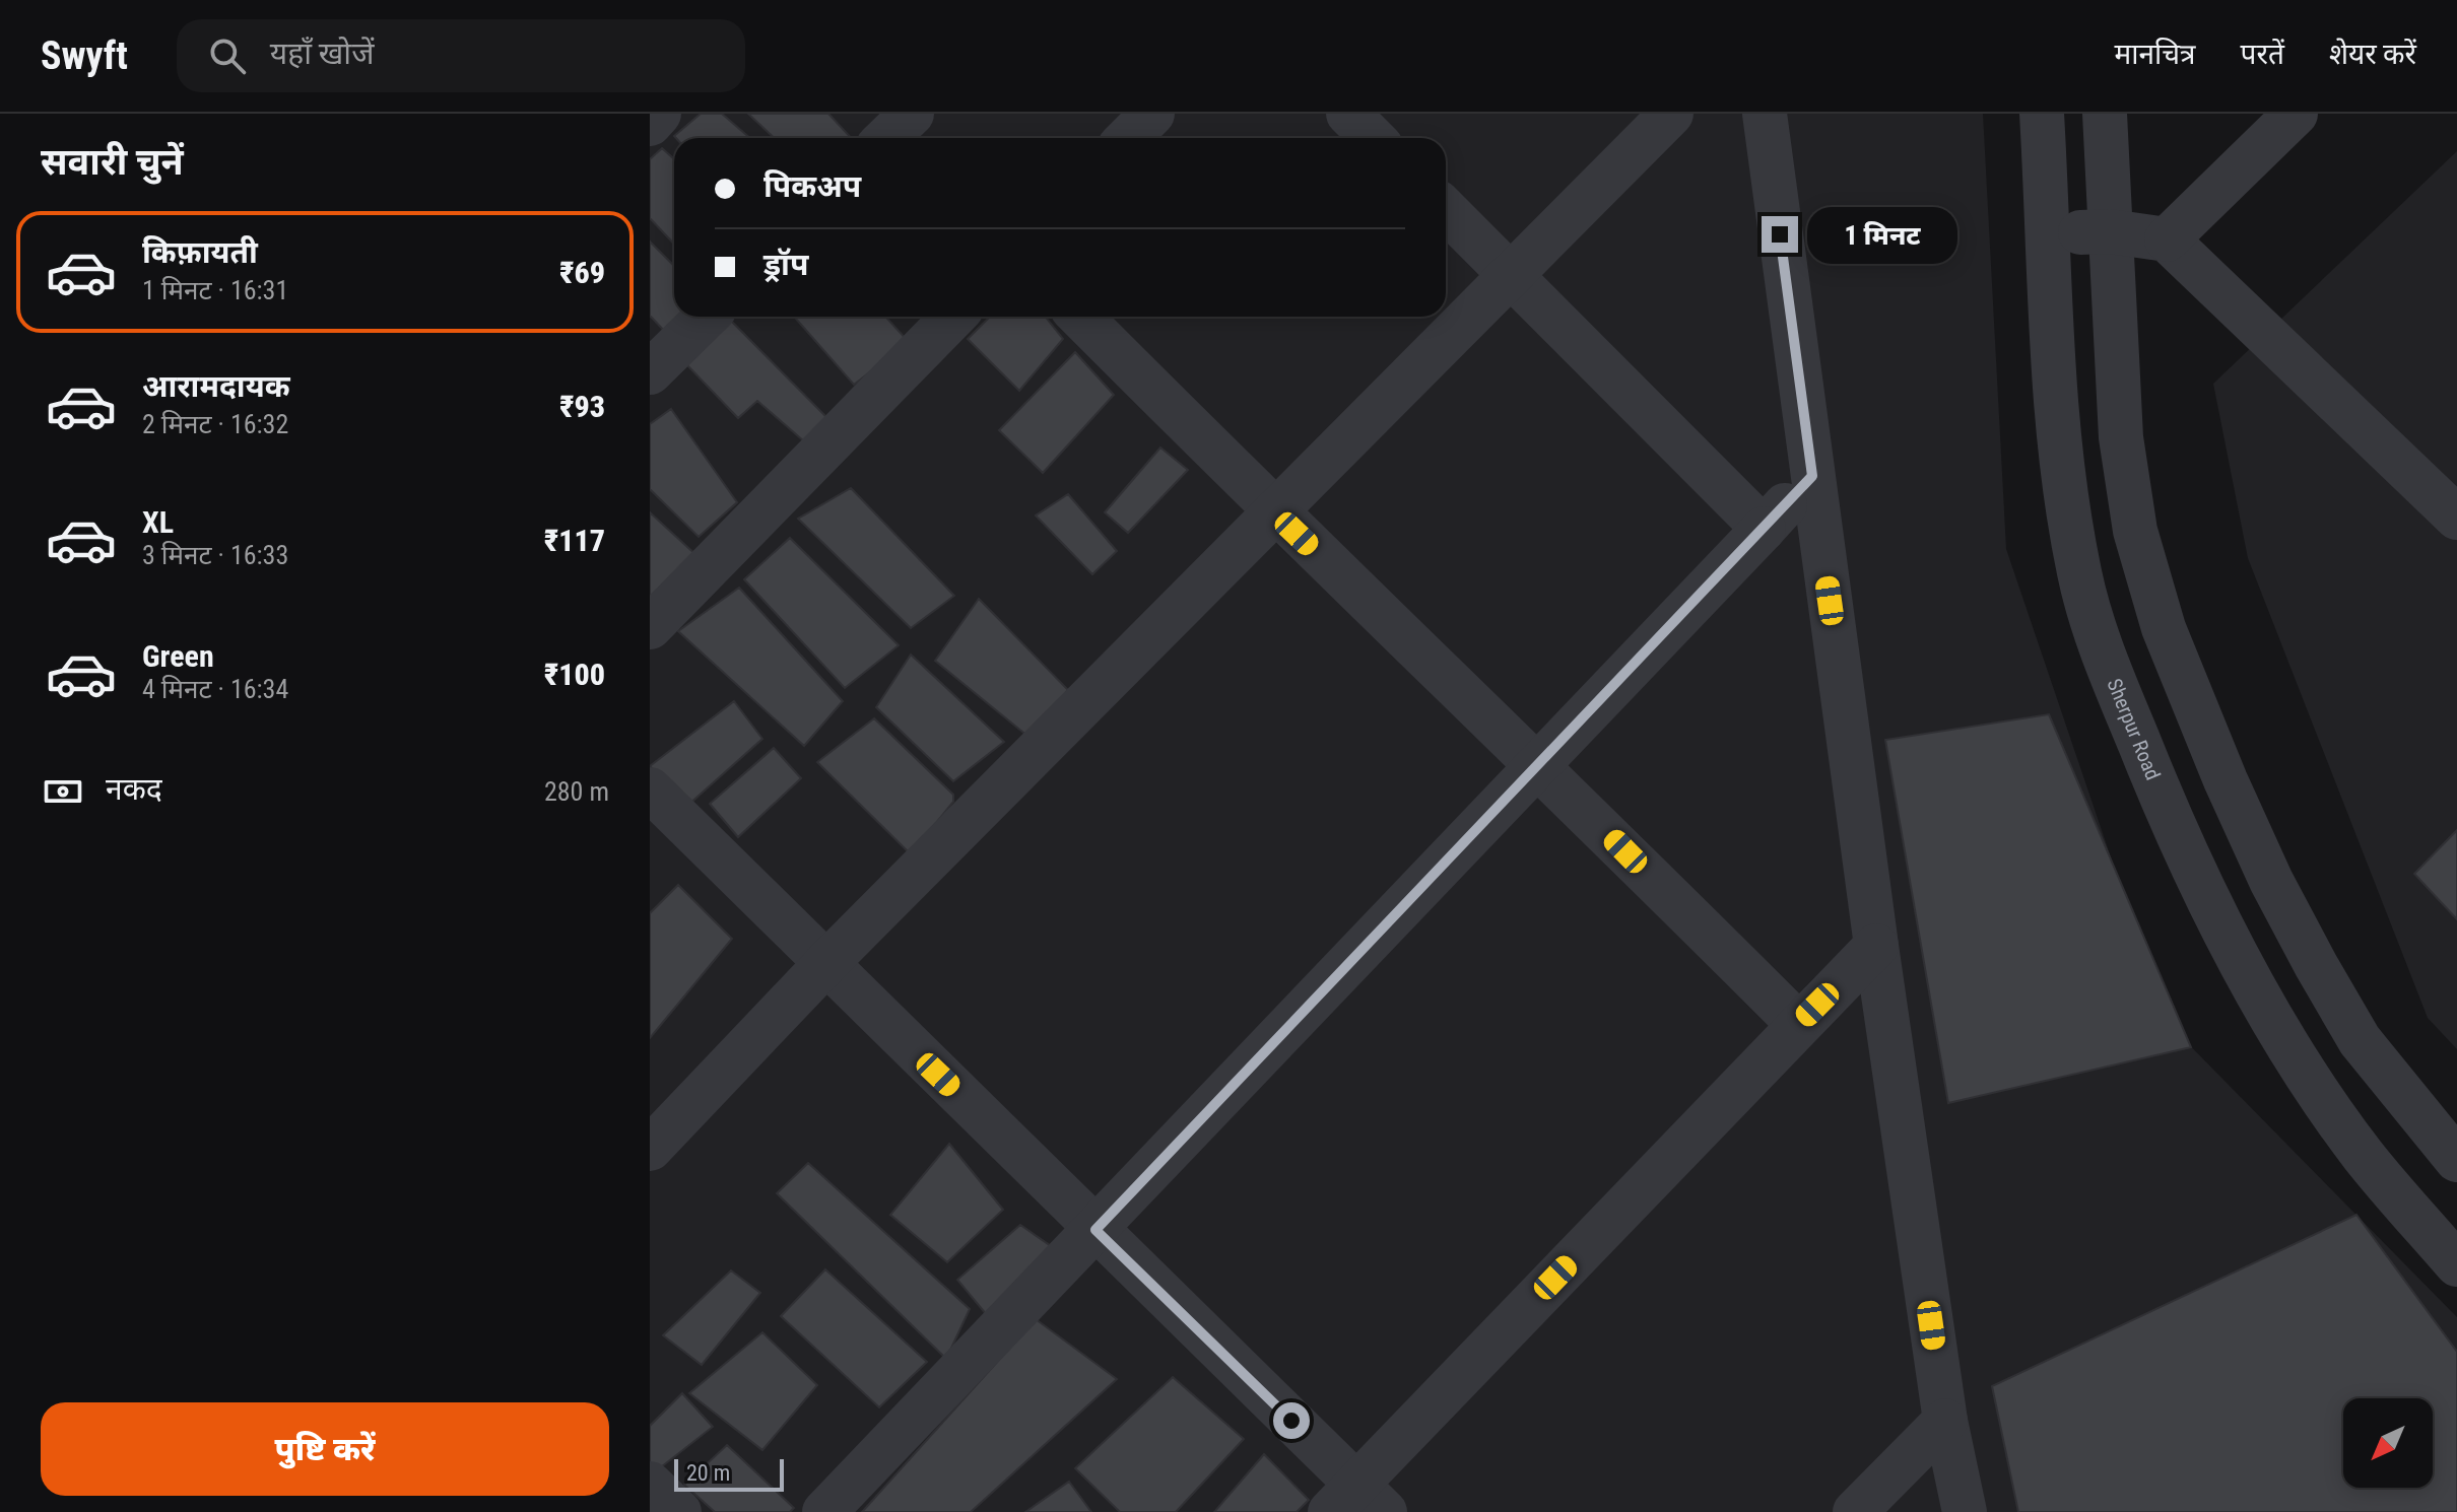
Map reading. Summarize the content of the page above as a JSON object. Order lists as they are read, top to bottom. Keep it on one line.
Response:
{"streets":{"street":["Sherpur Road"]},"scale_bar":"20 m","north":"bottom left","page":{"header":"Swyft","search":"यहाँ खोजें","nav":["मानचित्र","परतें","शेयर करें"],"heading":"सवारी चुनें","banner":["पिकअप","ड्रॉप"],"bubble":"1 मिनट","list":[{"name":"किफ़ायती","note":"1 मिनट · 16:31","value":"₹69"},{"name":"आरामदायक","note":"2 मिनट · 16:32","value":"₹93"},{"name":"XL","note":"3 मिनट · 16:33","value":"₹117"},{"name":"Green","note":"4 मिनट · 16:34","value":"₹100"}],"pay":["नकद","280 m"],"buttons":"पुष्टि करें","scale":"20 m"}}
